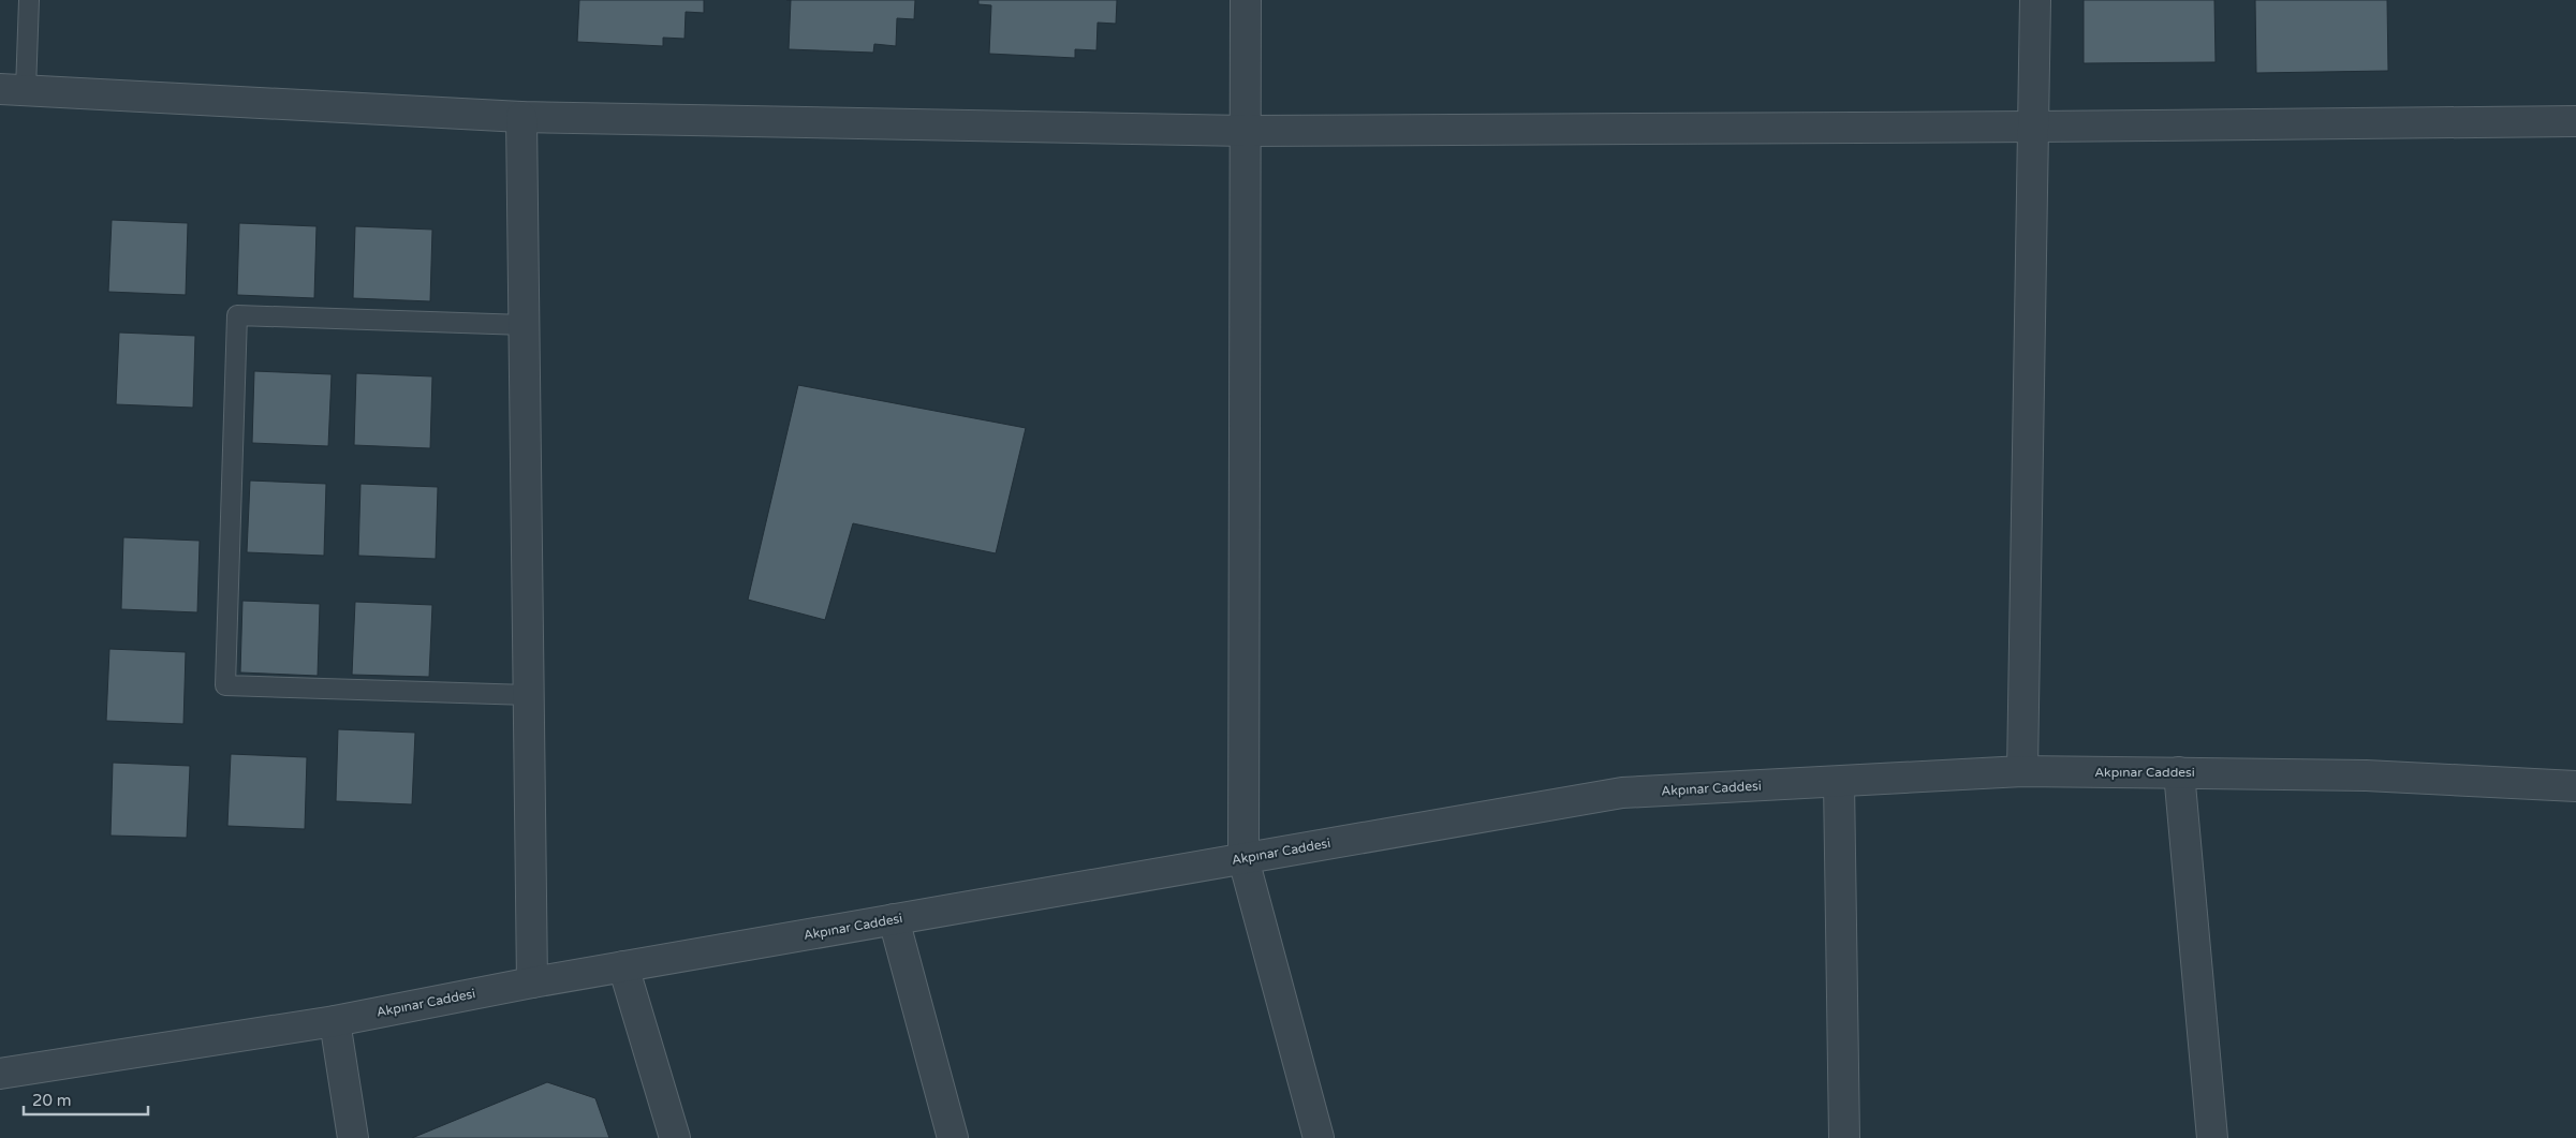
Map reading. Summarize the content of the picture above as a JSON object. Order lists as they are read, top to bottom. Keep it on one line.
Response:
{"streets":{"street":["Akpınar Caddesi"]},"scale_bar":"20 m"}
